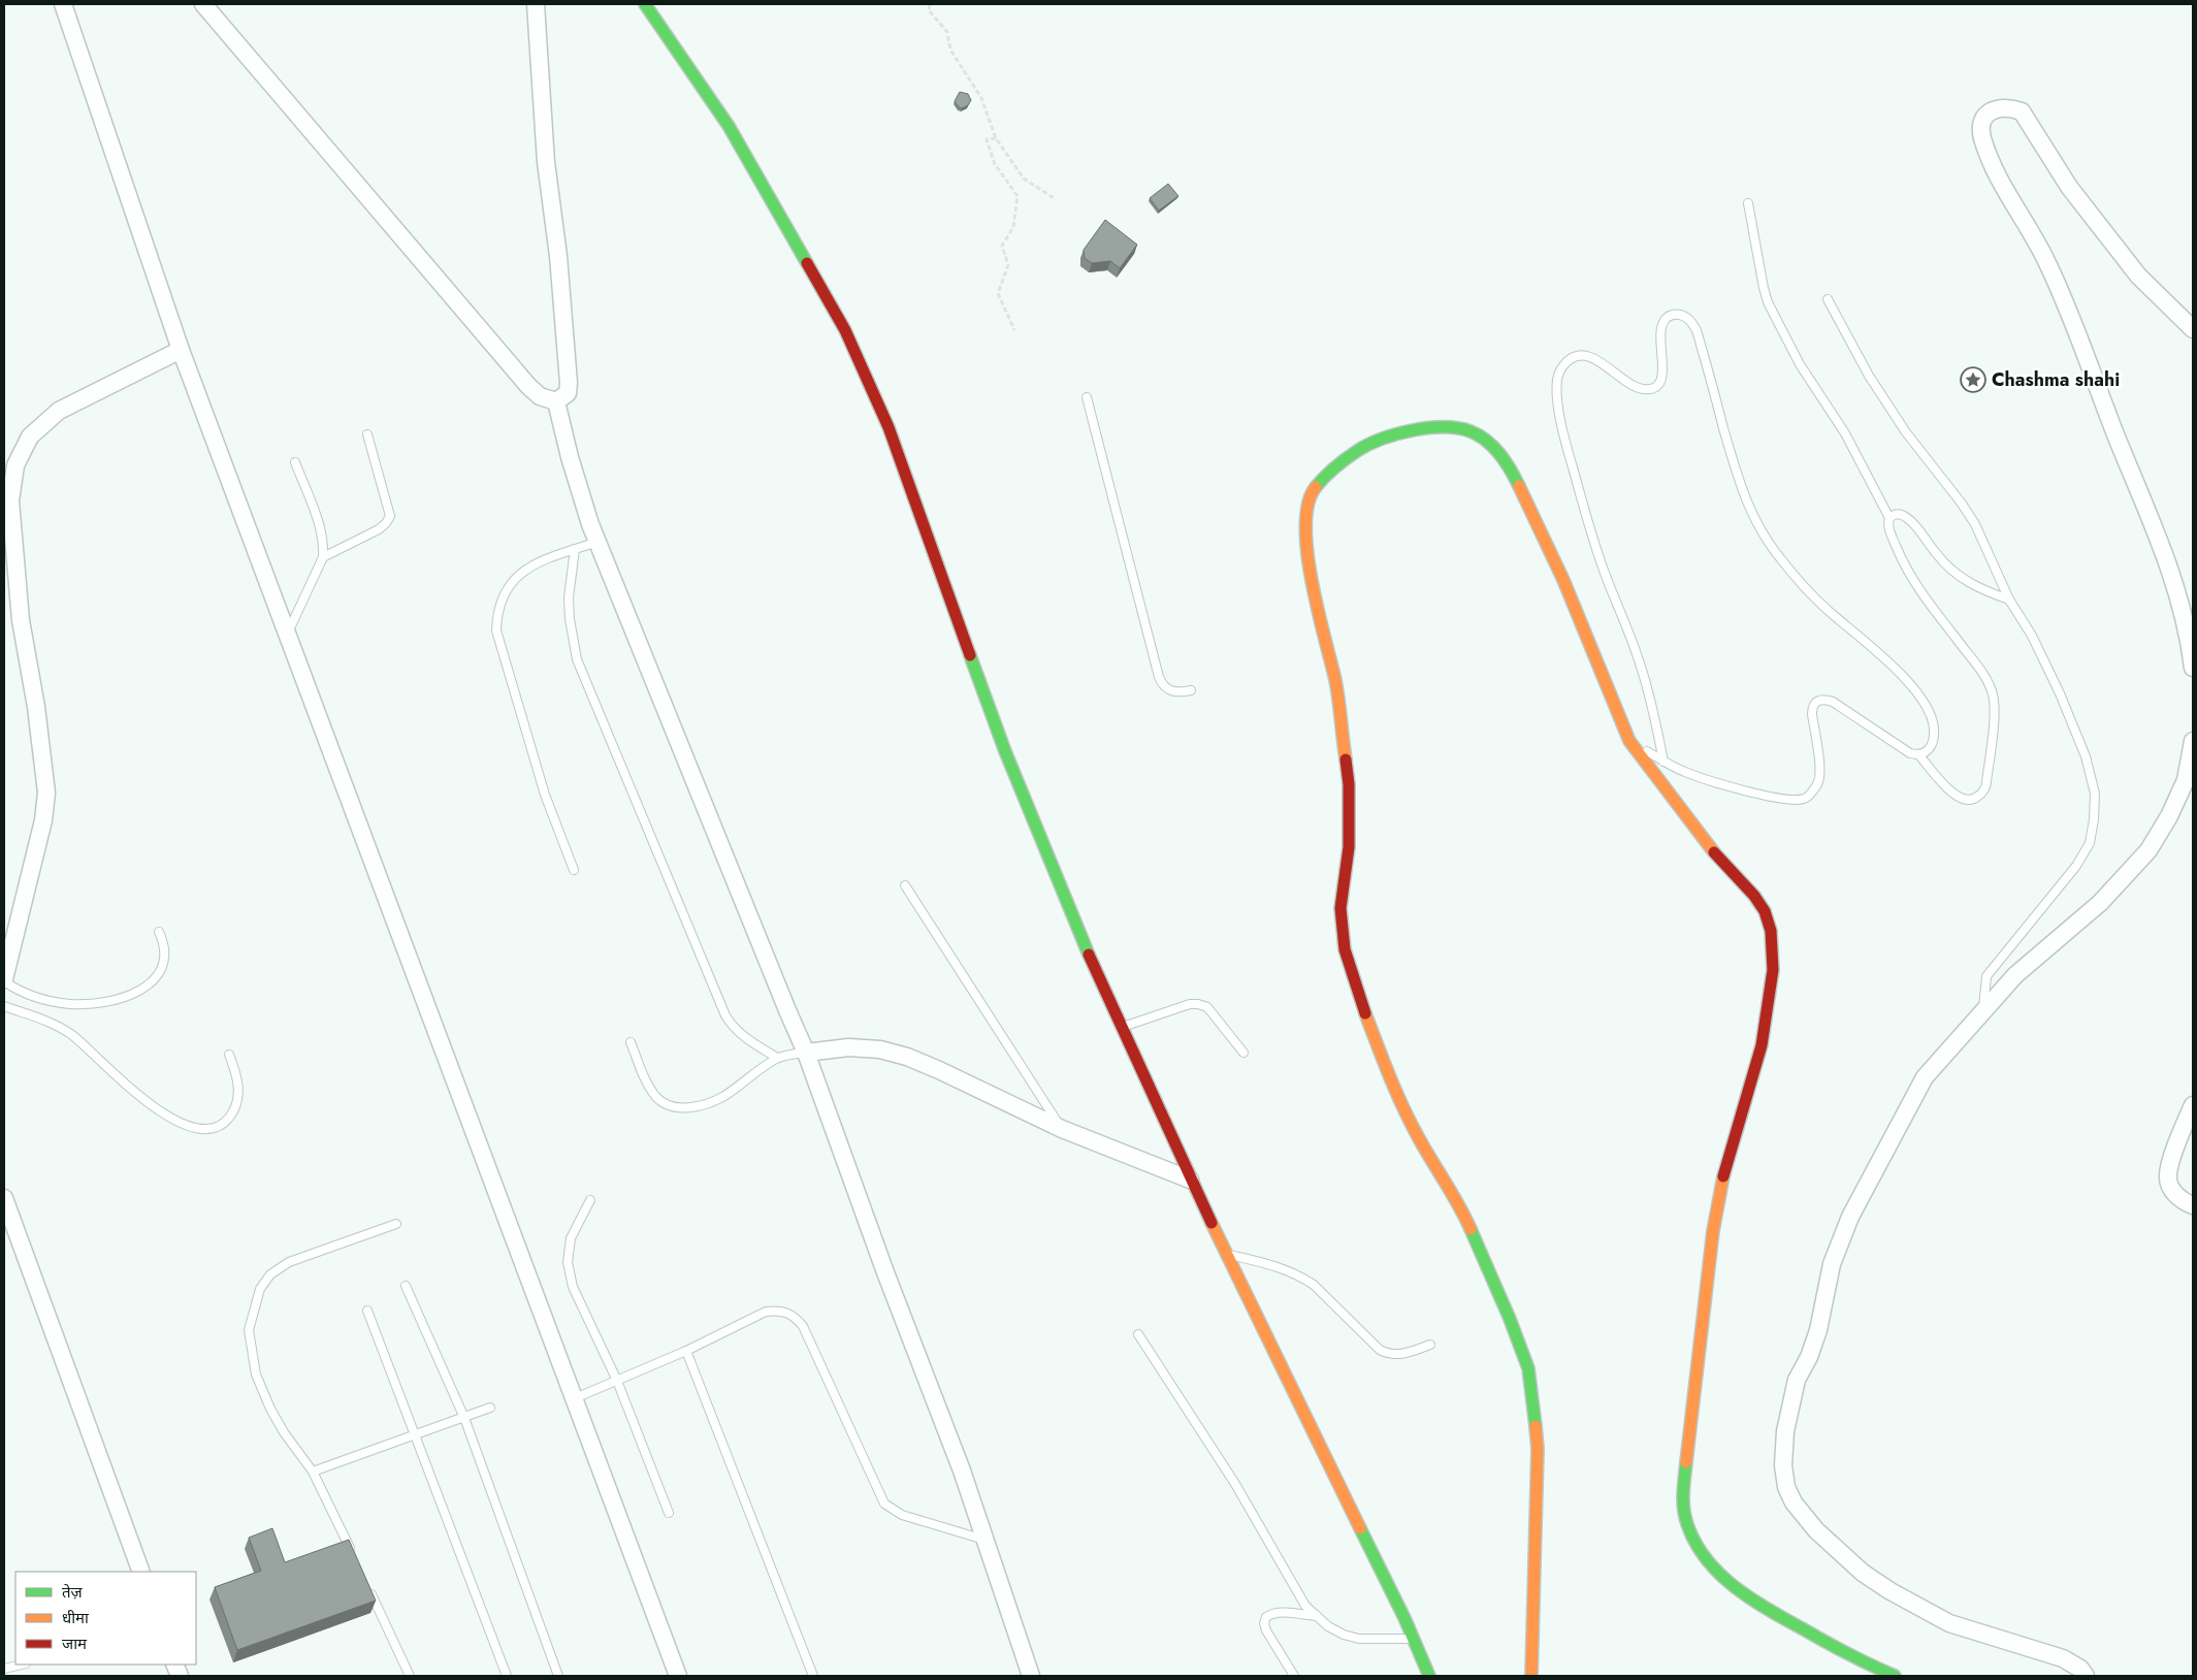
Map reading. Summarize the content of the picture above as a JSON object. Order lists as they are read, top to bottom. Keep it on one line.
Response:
{"places":{"place":["Chashma shahi"]},"legend":["तेज़","धीमा","जाम"]}
